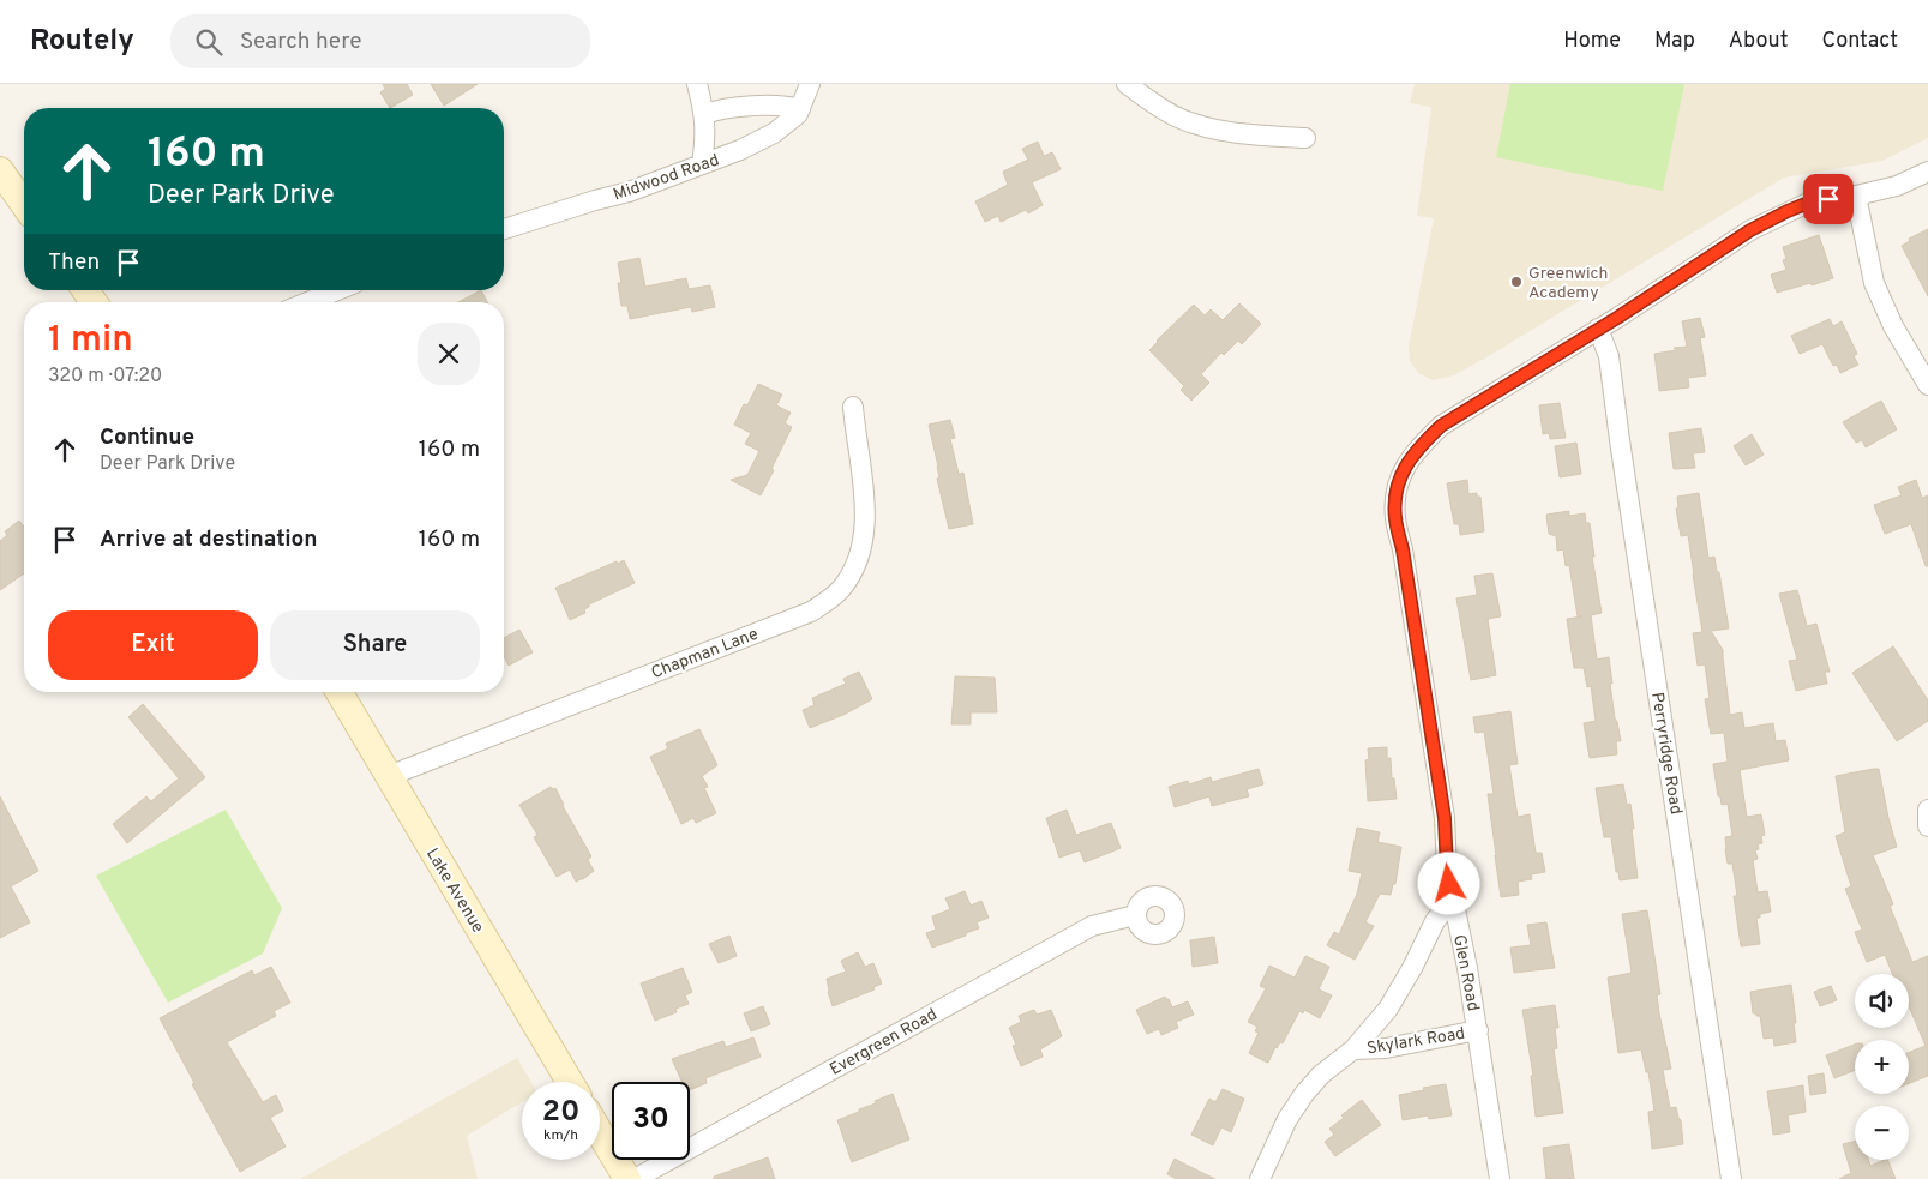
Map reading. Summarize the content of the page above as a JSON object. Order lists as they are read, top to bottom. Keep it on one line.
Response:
{"streets":{"main road":["Lake Avenue"],"street":["Midwood Road","Chapman Lane","Perryridge Road","Glen Road","Skylark Road","Evergreen Road"]},"crossings":[["Chapman Lane","Lake Avenue"],["Perryridge Road","Glen Road"],["Glen Road","Skylark Road"]],"places":["Greenwich Academy"],"page":{"header":"Routely","search":"Search here","nav":["Home","Map","About","Contact"],"turn":["160 m","Deer Park Drive"],"then":"Then","heading":["1 min","320 m · 07:20"],"list":[{"name":"Continue","note":"Deer Park Drive","value":"160 m"},{"name":"Arrive at destination","value":"160 m"}],"buttons":["Exit","Share"],"map_buttons":["+","−"],"speed":"20 km/h","limit":"30"}}
